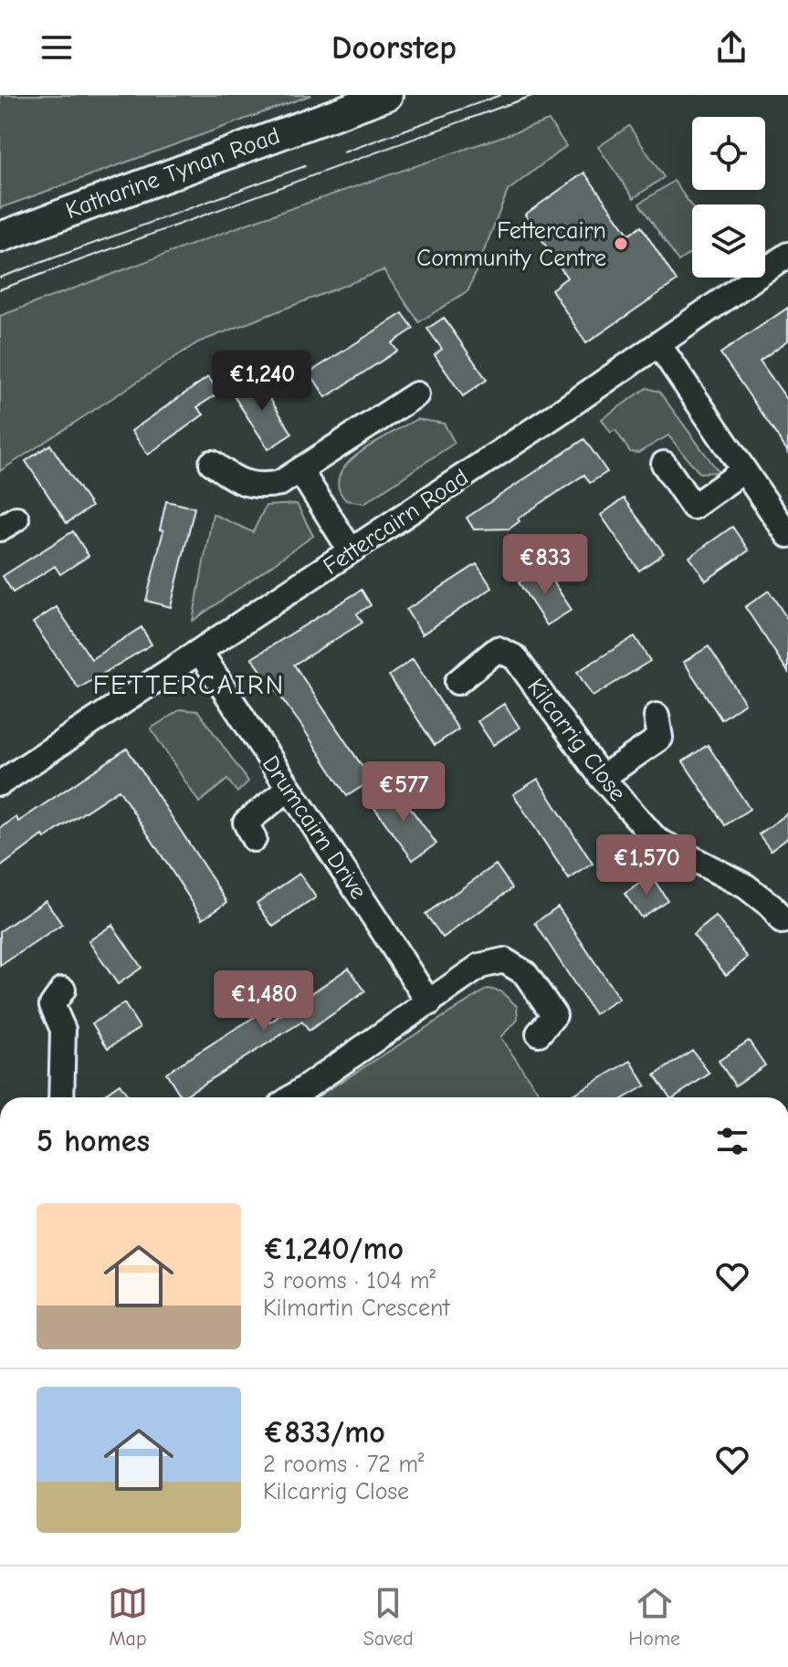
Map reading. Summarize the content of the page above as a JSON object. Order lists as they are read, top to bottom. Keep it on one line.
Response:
{"streets":{"main road":["Katharine Tynan Road"],"street":["Fettercairn Road","Kilcarrig Close","Drumcairn Drive"]},"crossings":[["Fettercairn Road","Drumcairn Drive"]],"districts":["FETTERCAIRN"],"places":["Fettercairn Community Centre"],"page":{"header":"Doorstep","price":["€1,240","€833","€577","€1,570","€1,480"],"heading":"5 homes","list":[{"name":"€1,240/mo","note":"3 rooms · 104 m² · Kilmartin Crescent"},{"name":"€833/mo","note":"2 rooms · 72 m² · Kilcarrig Close"}],"tabs":["Map","Saved","Home"]}}
